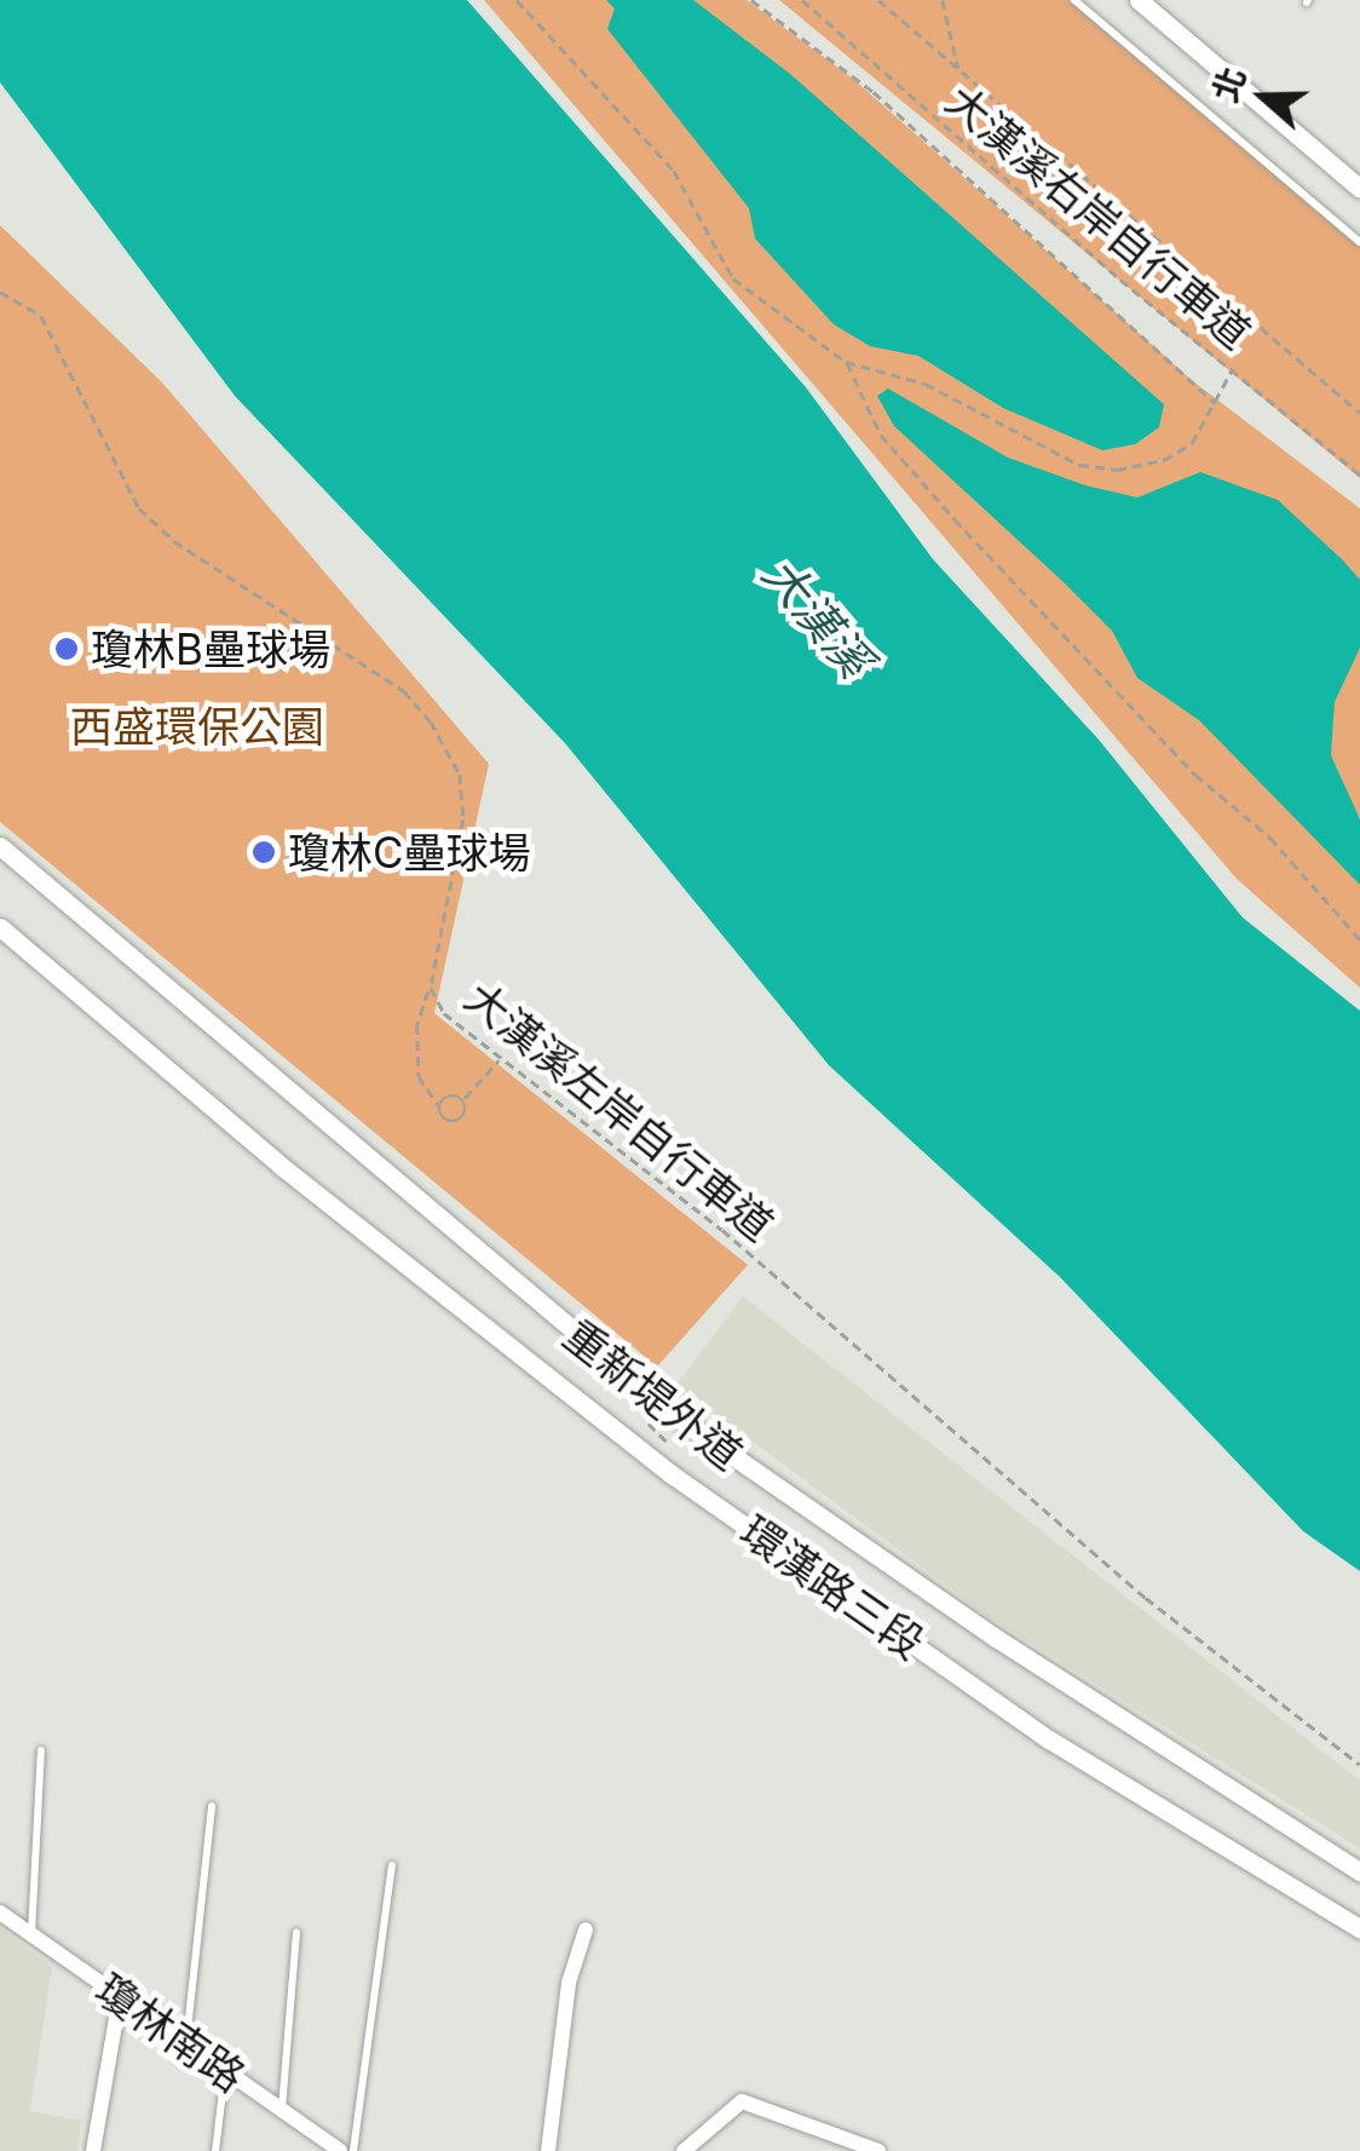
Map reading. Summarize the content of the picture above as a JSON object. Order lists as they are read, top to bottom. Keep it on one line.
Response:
{"streets":{"street":["重新堤外道","環漢路三段","瓊林南路"],"path":["大漢溪右岸自行車道","大漢溪左岸自行車道"]},"water":["大漢溪"],"parks":["西盛環保公園"],"places":["瓊林B壘球場","瓊林C壘球場"],"north":"left"}
